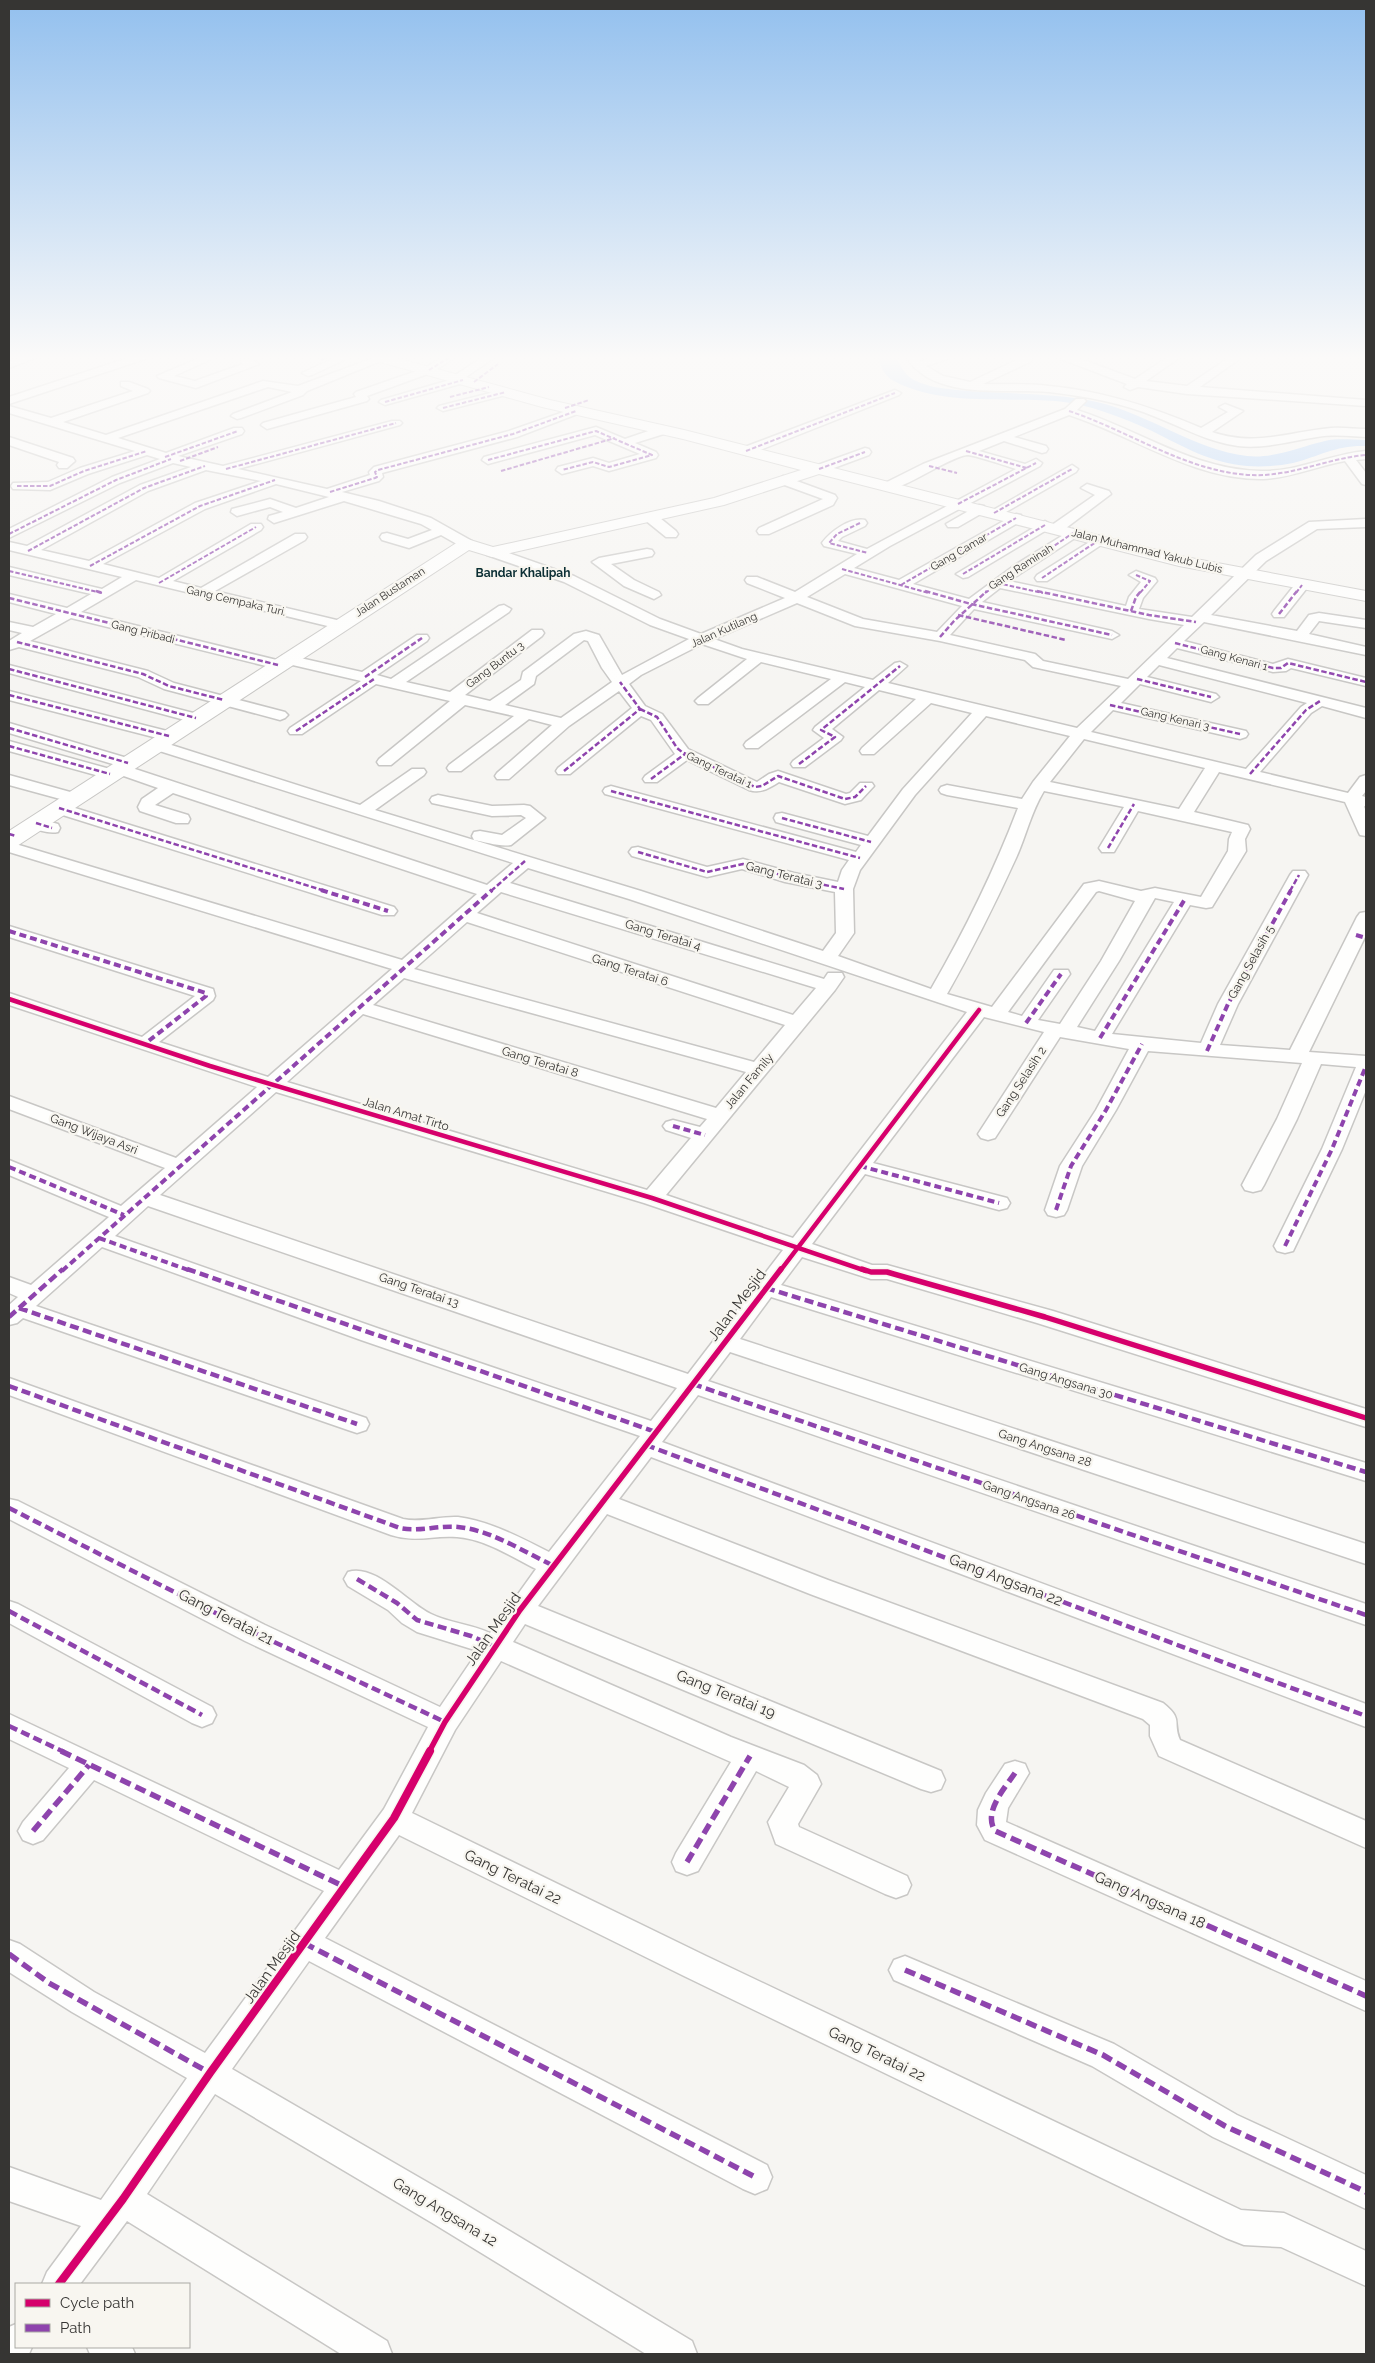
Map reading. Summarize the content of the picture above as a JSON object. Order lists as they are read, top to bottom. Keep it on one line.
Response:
{"streets":{"main road":["Jalan Muhammad Yakub Lubis","Jalan Bustaman"],"street":["Gang Camar","Gang Raminah","Gang Cempaka Turi.","Jalan Kutilang","Gang Pribadi","Gang Kenari 1","Gang Buntu 3","Gang Kenari 3","Gang Teratai 1","Gang Teratai 3","Gang Teratai 4","Gang Selasih 5","Gang Teratai 6","Gang Teratai 8","Jalan Family","Gang Selasih 2","Jalan Amat Tirto","Gang Wijaya Asri","Gang Teratai 13","Jalan Mesjid","Gang Angsana 30","Gang Angsana 28","Gang Angsana 26","Gang Angsana 22","Gang Teratai 21","Gang Teratai 19","Gang Teratai 22","Gang Angsana 18","Gang Angsana 12"]},"crossings":[["Jalan Muhammad Yakub Lubis","Gang Camar"],["Jalan Muhammad Yakub Lubis","Gang Raminah"],["Jalan Muhammad Yakub Lubis","Jalan Kutilang"],["Jalan Bustaman","Gang Cempaka Turi."],["Jalan Bustaman","Gang Pribadi"],["Jalan Kutilang","Gang Pribadi"],["Gang Pribadi","Gang Buntu 3"],["Gang Teratai 3","Jalan Family"],["Gang Teratai 4","Jalan Family"],["Gang Teratai 6","Jalan Family"],["Gang Teratai 8","Jalan Family"],["Jalan Family","Jalan Amat Tirto"],["Gang Selasih 2","Jalan Mesjid"],["Jalan Amat Tirto","Jalan Mesjid"],["Gang Teratai 13","Jalan Mesjid"],["Gang Teratai 13","Gang Angsana 26"],["Jalan Mesjid","Gang Angsana 30"],["Jalan Mesjid","Gang Angsana 28"],["Jalan Mesjid","Gang Angsana 26"],["Jalan Mesjid","Gang Angsana 22"],["Jalan Mesjid","Gang Teratai 21"],["Jalan Mesjid","Gang Teratai 19"],["Jalan Mesjid","Gang Teratai 22"],["Jalan Mesjid","Gang Angsana 12"]],"districts":["Bandar Khalipah"],"legend":["Cycle path","Path"]}
